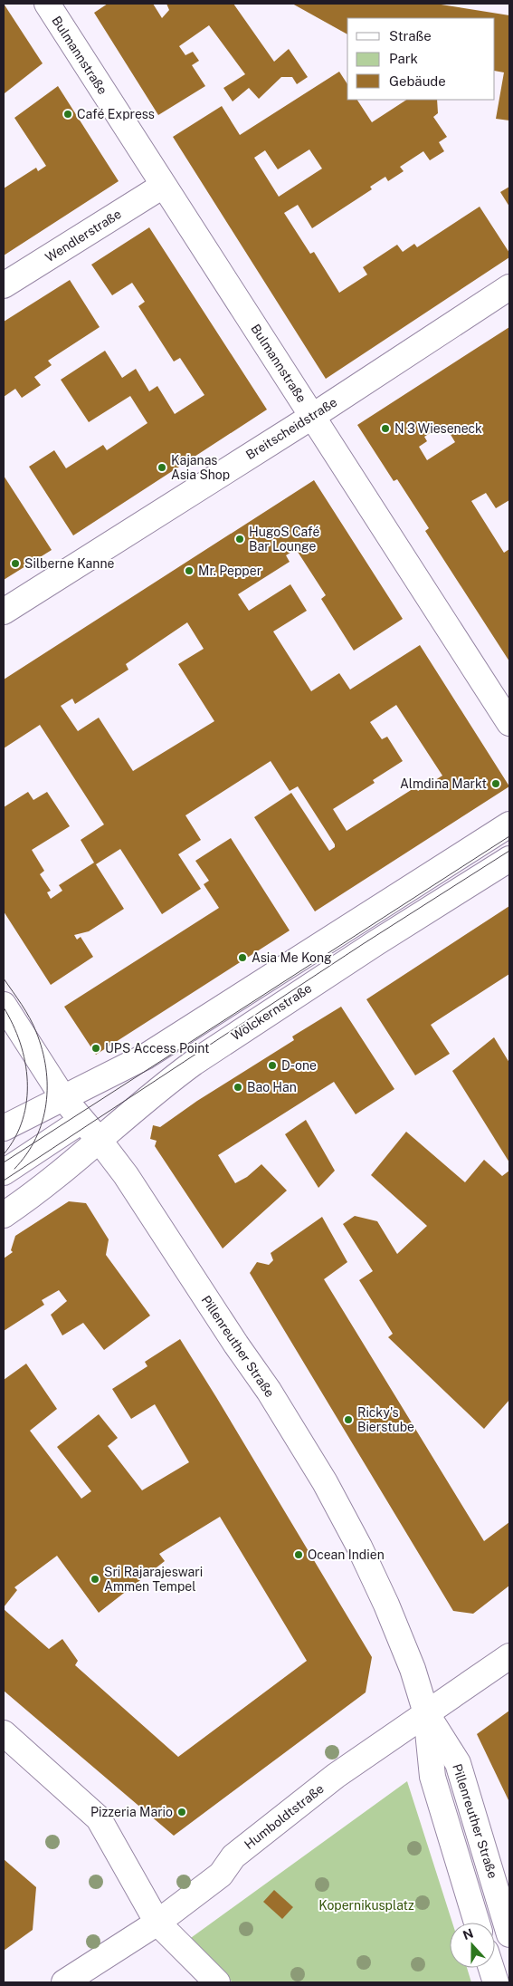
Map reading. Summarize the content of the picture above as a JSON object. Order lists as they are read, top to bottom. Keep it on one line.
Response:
{"streets":{"main road":["Bulmannstraße","Wendlerstraße","Breitscheidstraße","Wölckernstraße","Pillenreuther Straße","Humboldtstraße"]},"crossings":[["Bulmannstraße","Wendlerstraße"],["Bulmannstraße","Breitscheidstraße"],["Wölckernstraße","Pillenreuther Straße"],["Pillenreuther Straße","Humboldtstraße"]],"parks":["Kopernikusplatz"],"places":["Café Express","N 3 Wieseneck","Kajanas Asia Shop","HugoS Café Bar Lounge","Silberne Kanne","Mr. Pepper","Almdina Markt","Asia Me Kong","UPS Access Point","D-one","Bao Han","Ricky's Bierstube","Ocean Indien","Sri Rajarajeswari Ammen Tempel","Pizzeria Mario"],"legend":["Straße","Park","Gebäude"],"north":"top"}
